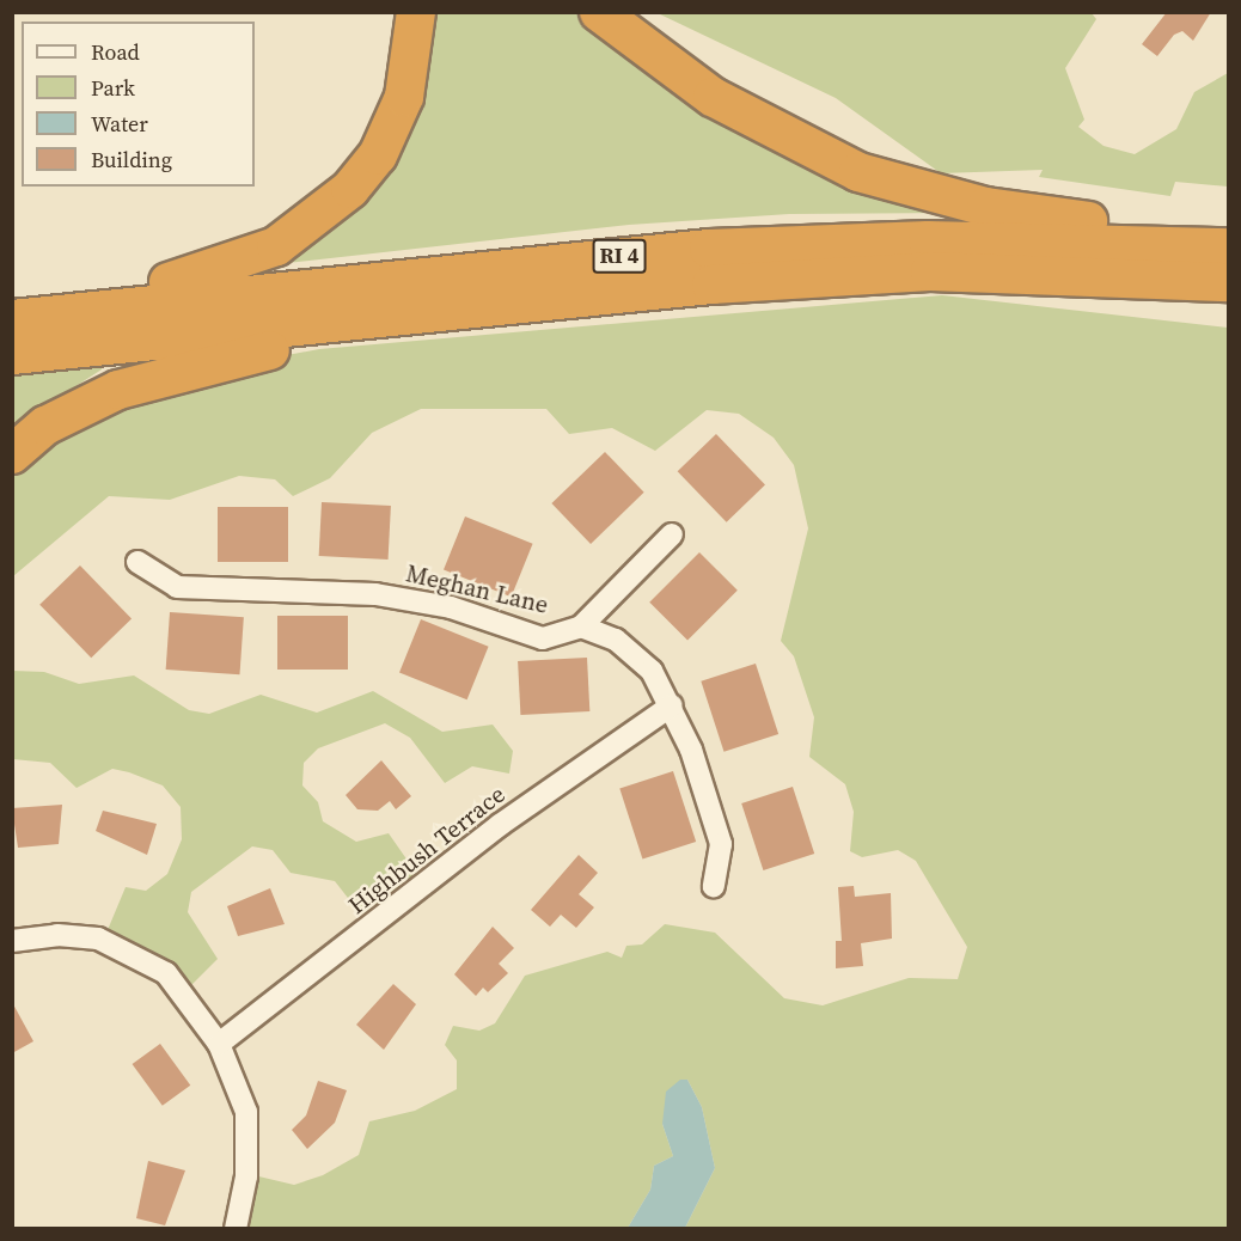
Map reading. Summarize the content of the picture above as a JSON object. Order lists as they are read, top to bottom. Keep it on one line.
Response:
{"streets":{"highway":["RI 4"],"street":["Meghan Lane","Highbush Terrace"]},"legend":["Road","Park","Water","Building"]}
